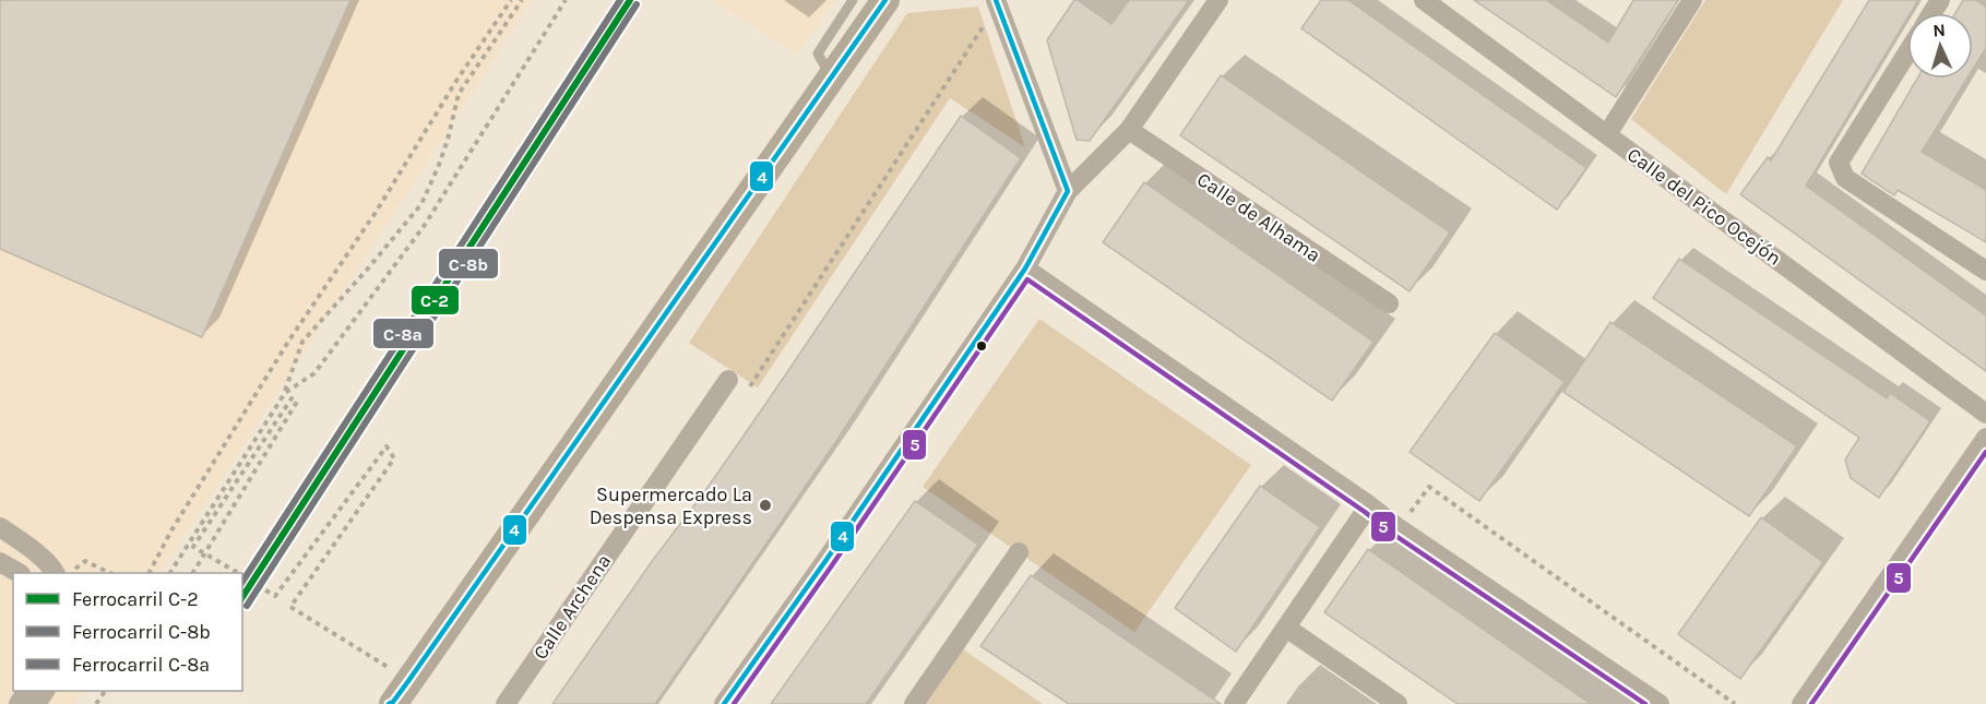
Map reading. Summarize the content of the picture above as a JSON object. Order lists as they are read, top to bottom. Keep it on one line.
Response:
{"streets":{"street":["Calle del Pico Ocejón","Calle de Alhama","Calle Archena"]},"places":["Supermercado La Despensa Express"],"lines":["rail line C-2","rail line C-8a","transit line 4","rail line C-8b","transit line 5"],"legend":["Ferrocarril C-2","Ferrocarril C-8b","Ferrocarril C-8a"],"north":"top"}
